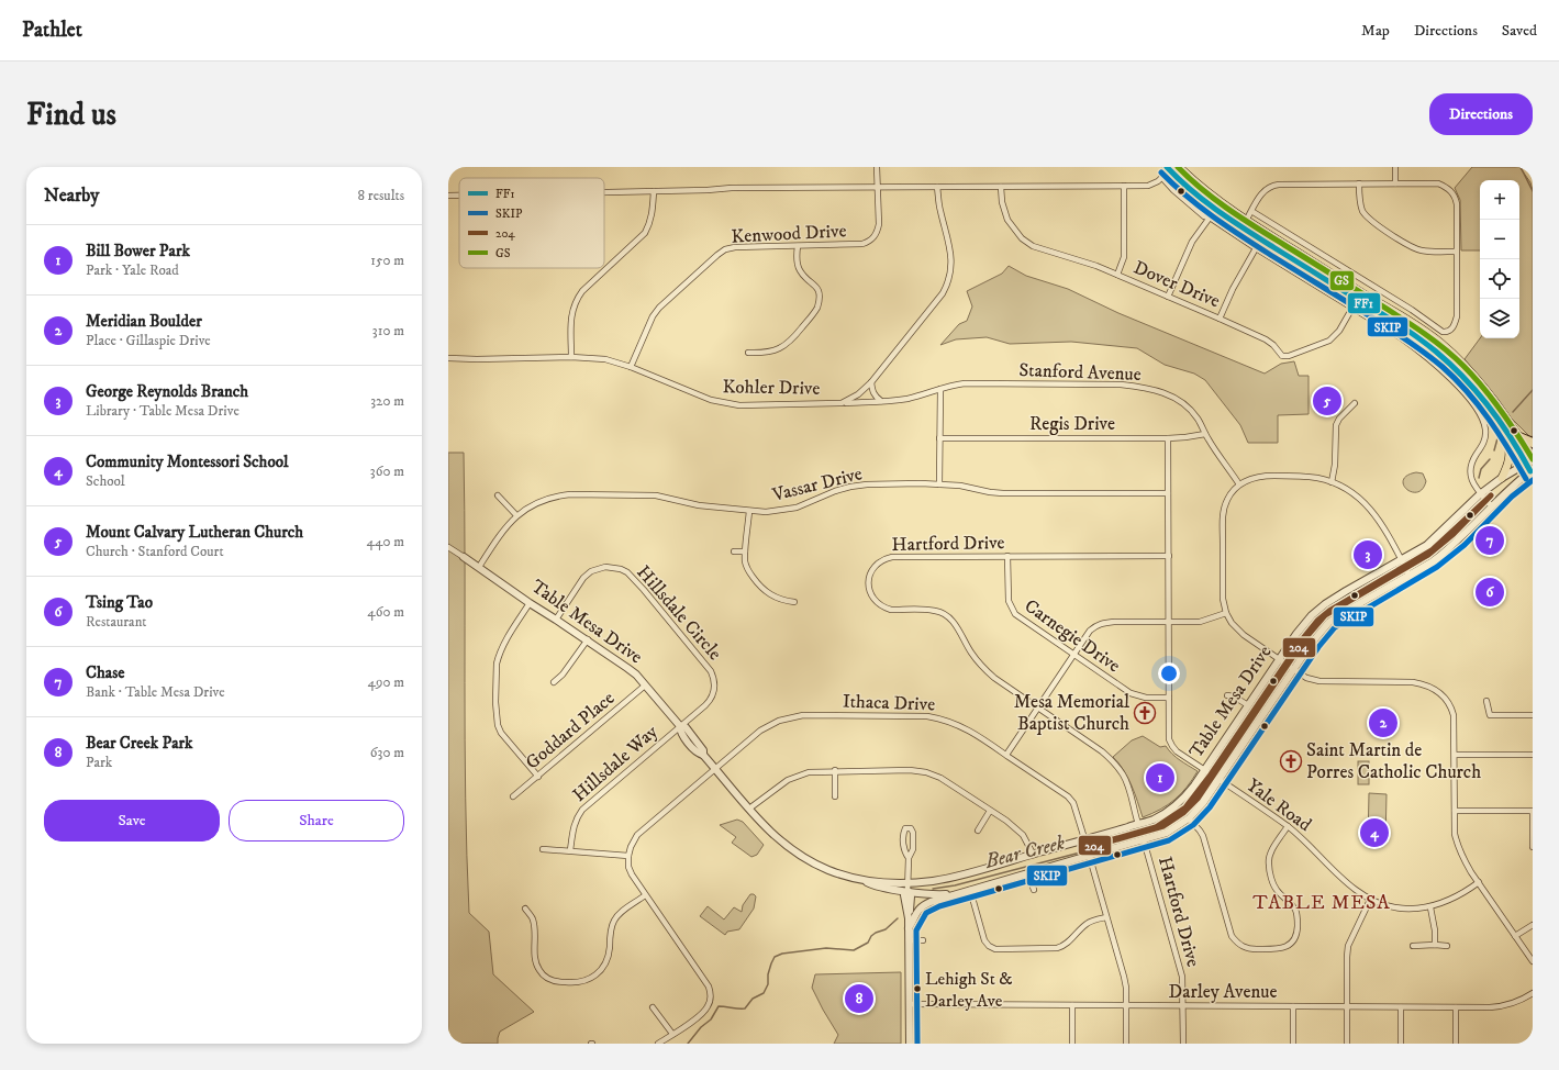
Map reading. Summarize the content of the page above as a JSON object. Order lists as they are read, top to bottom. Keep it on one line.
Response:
{"streets":{"street":["Kenwood Drive","Dover Drive","Stanford Avenue","Kohler Drive","Regis Drive","Vassar Drive","Hartford Drive","Hillsdale Circle","Table Mesa Drive","Carnegie Drive","Ithaca Drive","Goddard Place","Hillsdale Way","Yale Road","Darley Avenue"]},"crossings":[["Kenwood Drive","Kohler Drive"],["Stanford Avenue","Kohler Drive"],["Stanford Avenue","Regis Drive"],["Regis Drive","Yale Road"],["Vassar Drive","Table Mesa Drive"],["Vassar Drive","Yale Road"],["Hartford Drive","Table Mesa Drive"],["Hartford Drive","Carnegie Drive"],["Hartford Drive","Yale Road"],["Hartford Drive","Darley Avenue"],["Hillsdale Circle","Table Mesa Drive"],["Hillsdale Circle","Hillsdale Way"],["Table Mesa Drive","Ithaca Drive"],["Table Mesa Drive","Goddard Place"],["Table Mesa Drive","Hillsdale Way"],["Table Mesa Drive","Yale Road"],["Carnegie Drive","Yale Road"],["Ithaca Drive","Darley Avenue"]],"districts":["TABLE MESA"],"water":["Bear Creek"],"places":{"church":["Mesa Memorial Baptist Church","Saint Martin de Porres Catholic Church"],"other":["Lehigh St & Darley Ave"]},"lines":["transit line FF1","transit line GS","transit line SKIP","transit line 204"],"legend":["FF1","SKIP","204","GS"],"page":{"header":"Pathlet","nav":["Map","Directions","Saved"],"buttons":["Directions",["Save","Share"]],"title":"Find us","heading":["Nearby","8 results"],"map_buttons":["+","−"],"list":[{"mark":"1","name":"Bill Bower Park","note":"Park · Yale Road","value":"150 m"},{"mark":"2","name":"Meridian Boulder","note":"Place · Gillaspie Drive","value":"310 m"},{"mark":"3","name":"George Reynolds Branch","note":"Library · Table Mesa Drive","value":"320 m"},{"mark":"4","name":"Community Montessori School","note":"School","value":"360 m"},{"mark":"5","name":"Mount Calvary Lutheran Church","note":"Church · Stanford Court","value":"440 m"},{"mark":"6","name":"Tsing Tao","note":"Restaurant","value":"460 m"},{"mark":"7","name":"Chase","note":"Bank · Table Mesa Drive","value":"490 m"},{"mark":"8","name":"Bear Creek Park","note":"Park","value":"630 m"}],"pins":["5","7","3","6","2","1","4","8"]}}
